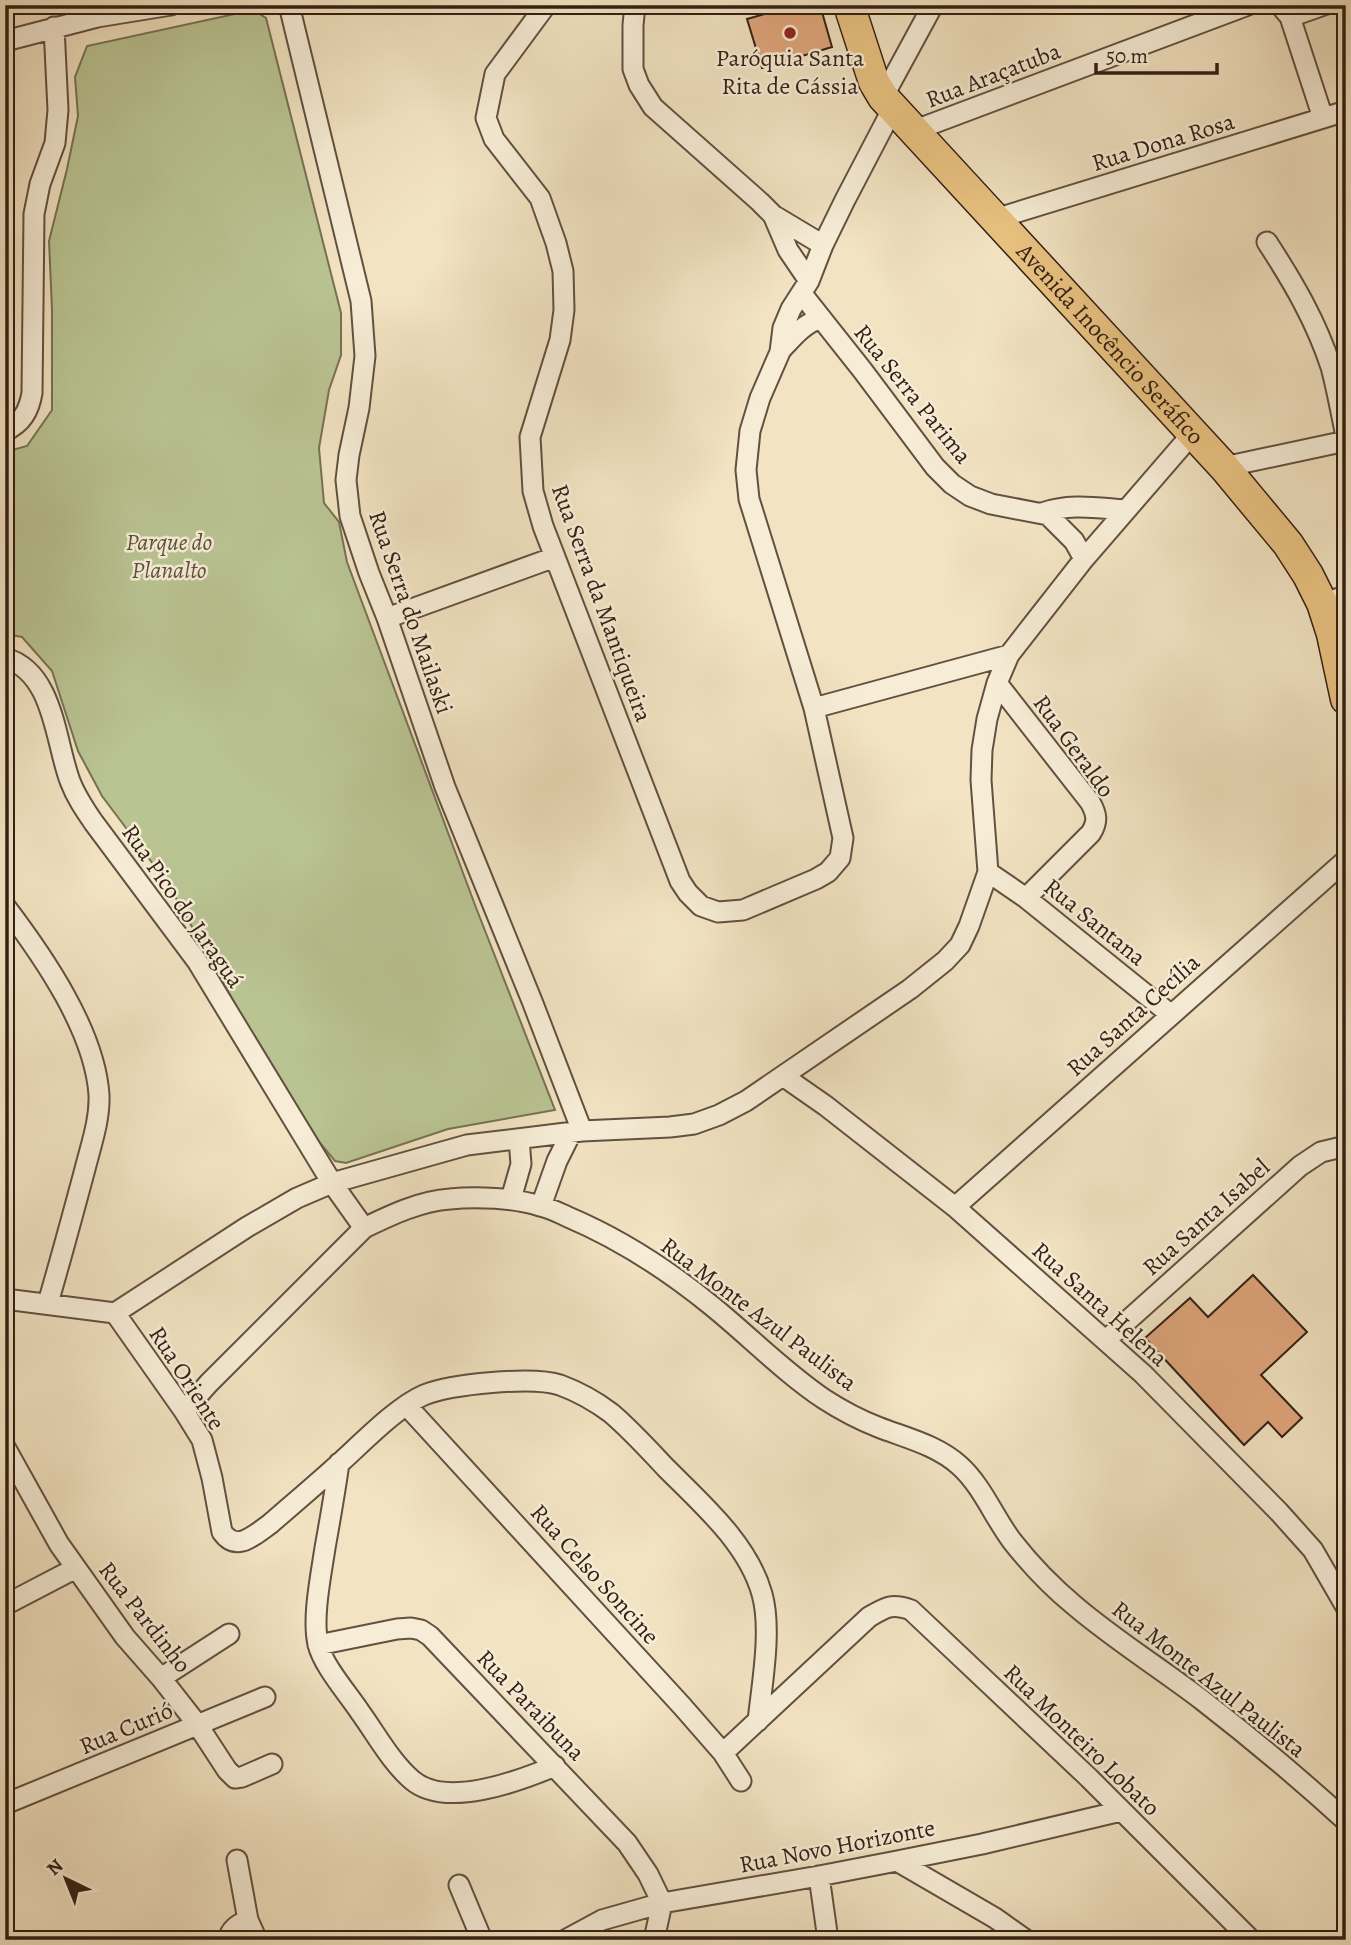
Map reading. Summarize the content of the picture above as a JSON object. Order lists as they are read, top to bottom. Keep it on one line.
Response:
{"streets":{"main road":["Avenida Inocêncio Seráfico"],"street":["Rua Araçatuba","Rua Dona Rosa","Rua Serra Parima","Rua Serra da Mantiqueira","Rua Serra do Mailaski","Rua Geraldo","Rua Pico do Jaraguá","Rua Santana","Rua Santa Cecília","Rua Santa Isabel","Rua Santa Helena","Rua Monte Azul Paulista","Rua Oriente","Rua Celso Soncine","Rua Pardinho","Rua Paraibuna","Rua Curió","Rua Monteiro Lobato","Rua Novo Horizonte"]},"crossings":[["Rua Araçatuba","Avenida Inocêncio Seráfico"],["Rua Dona Rosa","Avenida Inocêncio Seráfico"],["Rua Geraldo","Rua Santana"],["Rua Pico do Jaraguá","Rua Monte Azul Paulista"],["Rua Santana","Rua Santa Cecília"],["Rua Santa Cecília","Rua Santa Helena"],["Rua Santa Isabel","Rua Santa Helena"],["Rua Monte Azul Paulista","Rua Oriente"],["Rua Pardinho","Rua Curió"],["Rua Paraibuna","Rua Novo Horizonte"],["Rua Monteiro Lobato","Rua Novo Horizonte"]],"parks":["Parque do Planalto"],"places":["Paróquia Santa Rita de Cássia"],"scale_bar":"50 m","north":"top left"}
